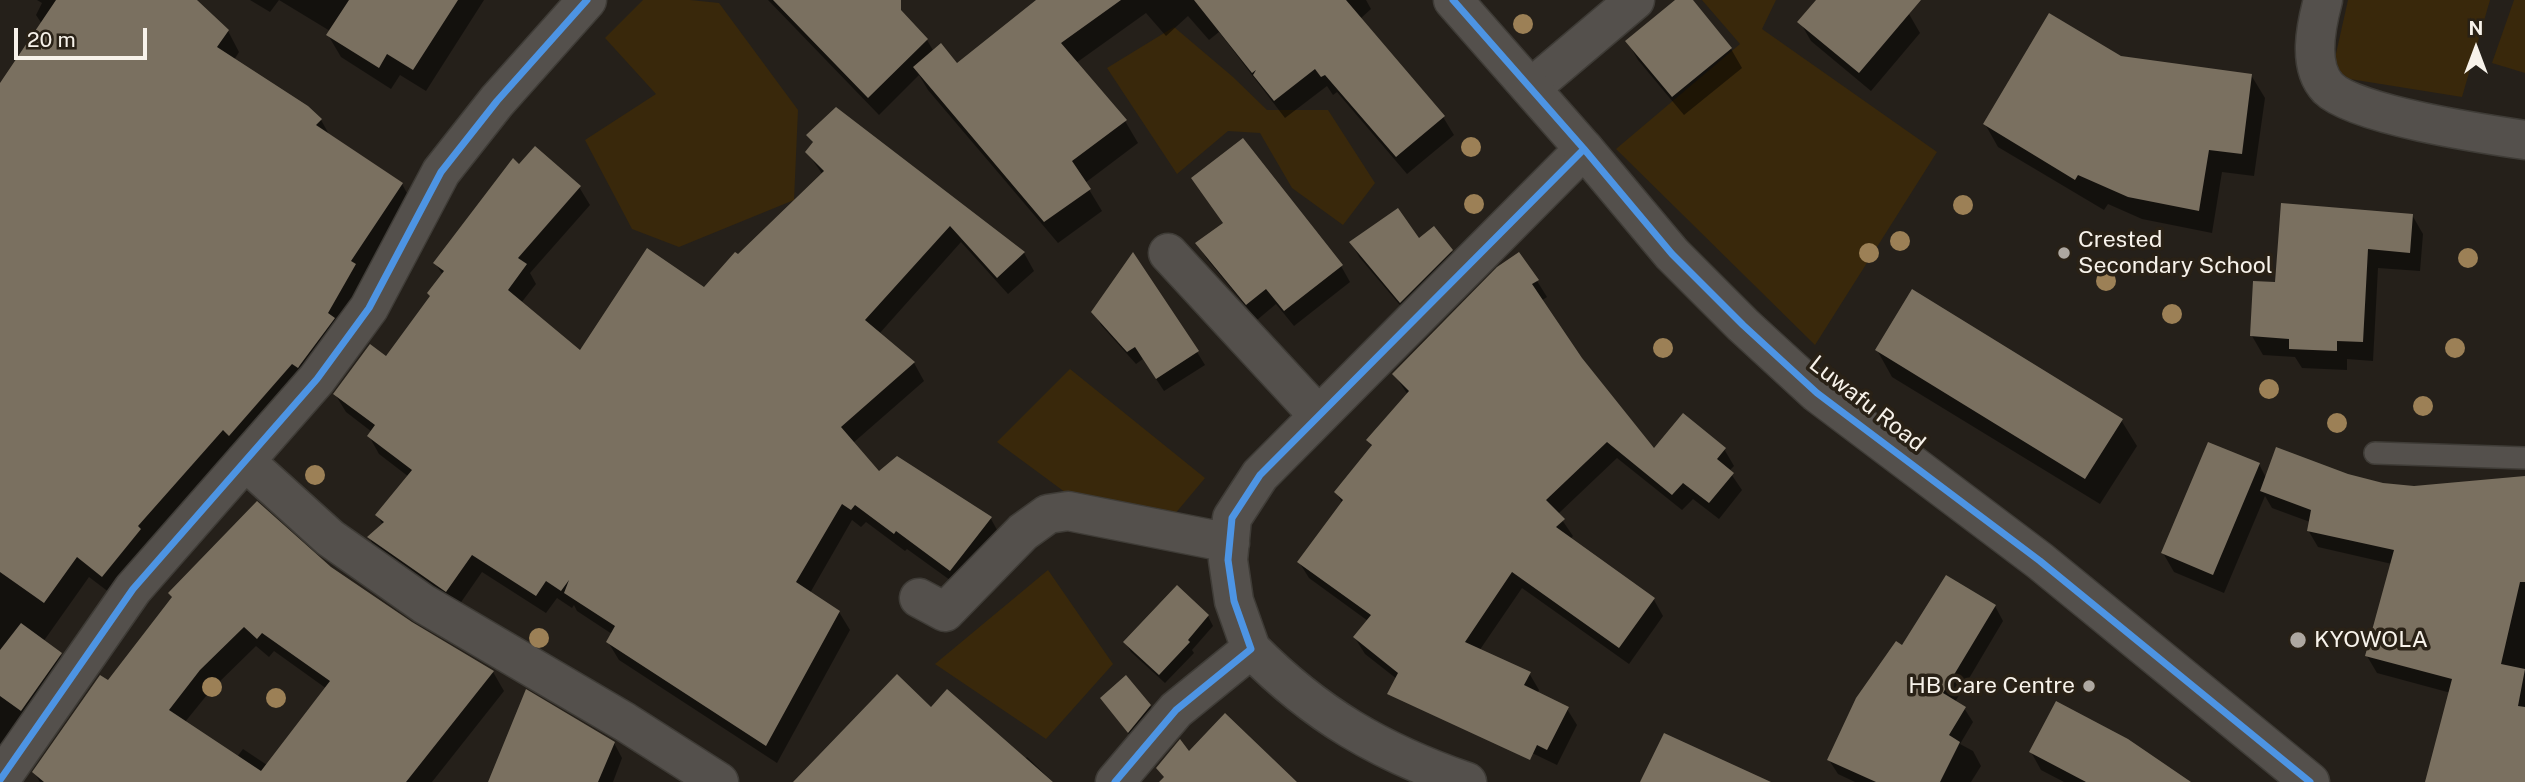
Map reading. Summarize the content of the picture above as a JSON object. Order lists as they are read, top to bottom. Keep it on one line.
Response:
{"streets":{"street":["Luwafu Road"]},"places":["Crested Secondary School","KYOWOLA","HB Care Centre"],"scale_bar":"20 m","north":"top"}
